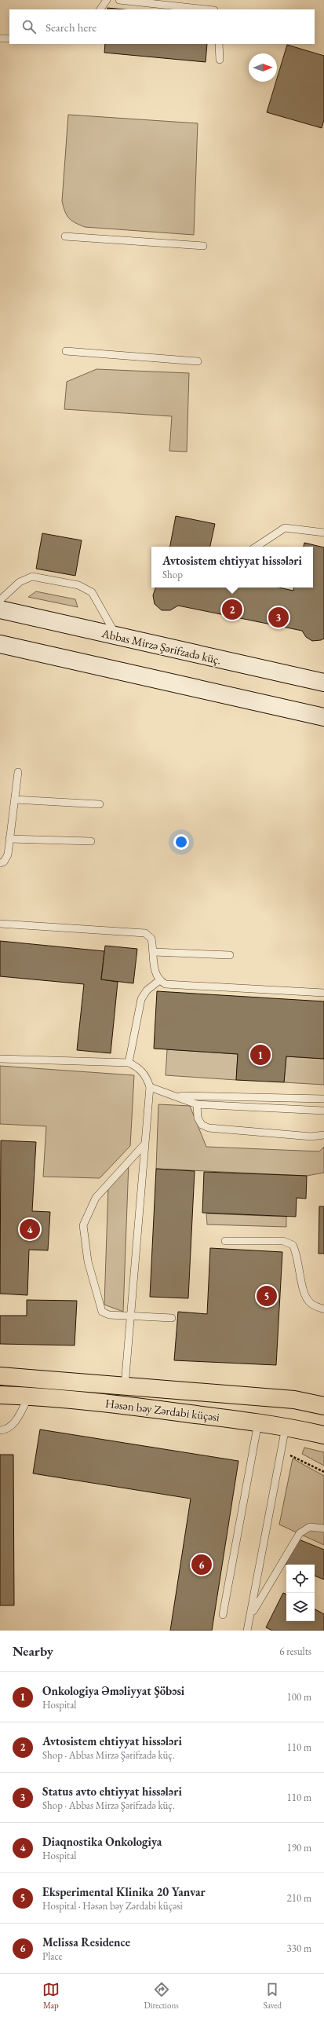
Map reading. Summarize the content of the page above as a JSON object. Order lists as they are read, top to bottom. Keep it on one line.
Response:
{"streets":{"main road":["Abbas Mirzə Şərifzadə küç.","Həsən bəy Zərdabi küçəsi"]},"north":"right","page":{"search":"Search here","popup":["Avtosistem ehtiyyat hissələri","Shop"],"pins":["2","3","1","4","5","6"],"heading":["Nearby","6 results"],"list":[{"mark":"1","name":"Onkologiya Əməliyyat Şöbəsi","note":"Hospital","value":"100 m"},{"mark":"2","name":"Avtosistem ehtiyyat hissələri","note":"Shop · Abbas Mirzə Şərifzadə küç.","value":"110 m"},{"mark":"3","name":"Status avto ehtiyyat hissələri","note":"Shop · Abbas Mirzə Şərifzadə küç.","value":"110 m"},{"mark":"4","name":"Diaqnostika Onkologiya","note":"Hospital","value":"190 m"},{"mark":"5","name":"Eksperimental Klinika 20 Yanvar","note":"Hospital · Həsən bəy Zərdabi küçəsi","value":"210 m"},{"mark":"6","name":"Melissa Residence","note":"Place","value":"330 m"}],"nav":["Map","Directions","Saved"]}}
